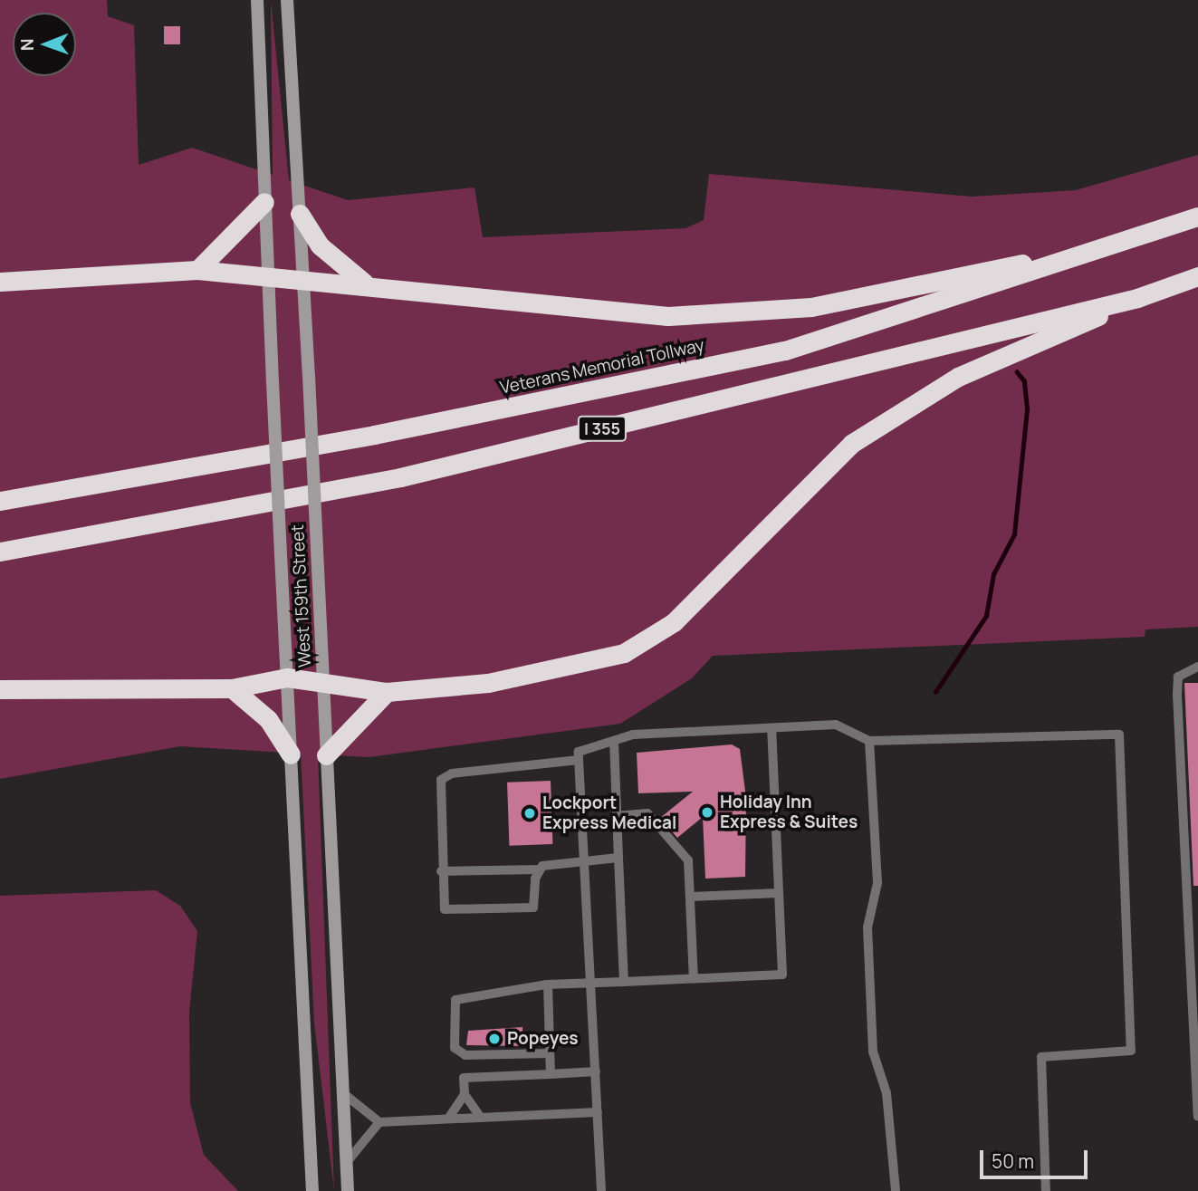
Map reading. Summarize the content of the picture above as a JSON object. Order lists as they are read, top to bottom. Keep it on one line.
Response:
{"streets":{"highway":["Veterans Memorial Tollway","I 355"],"main road":["West 159th Street"]},"places":["Holiday Inn Express & Suites","Lockport Express Medical","Popeyes"],"scale_bar":"50 m","north":"left"}
